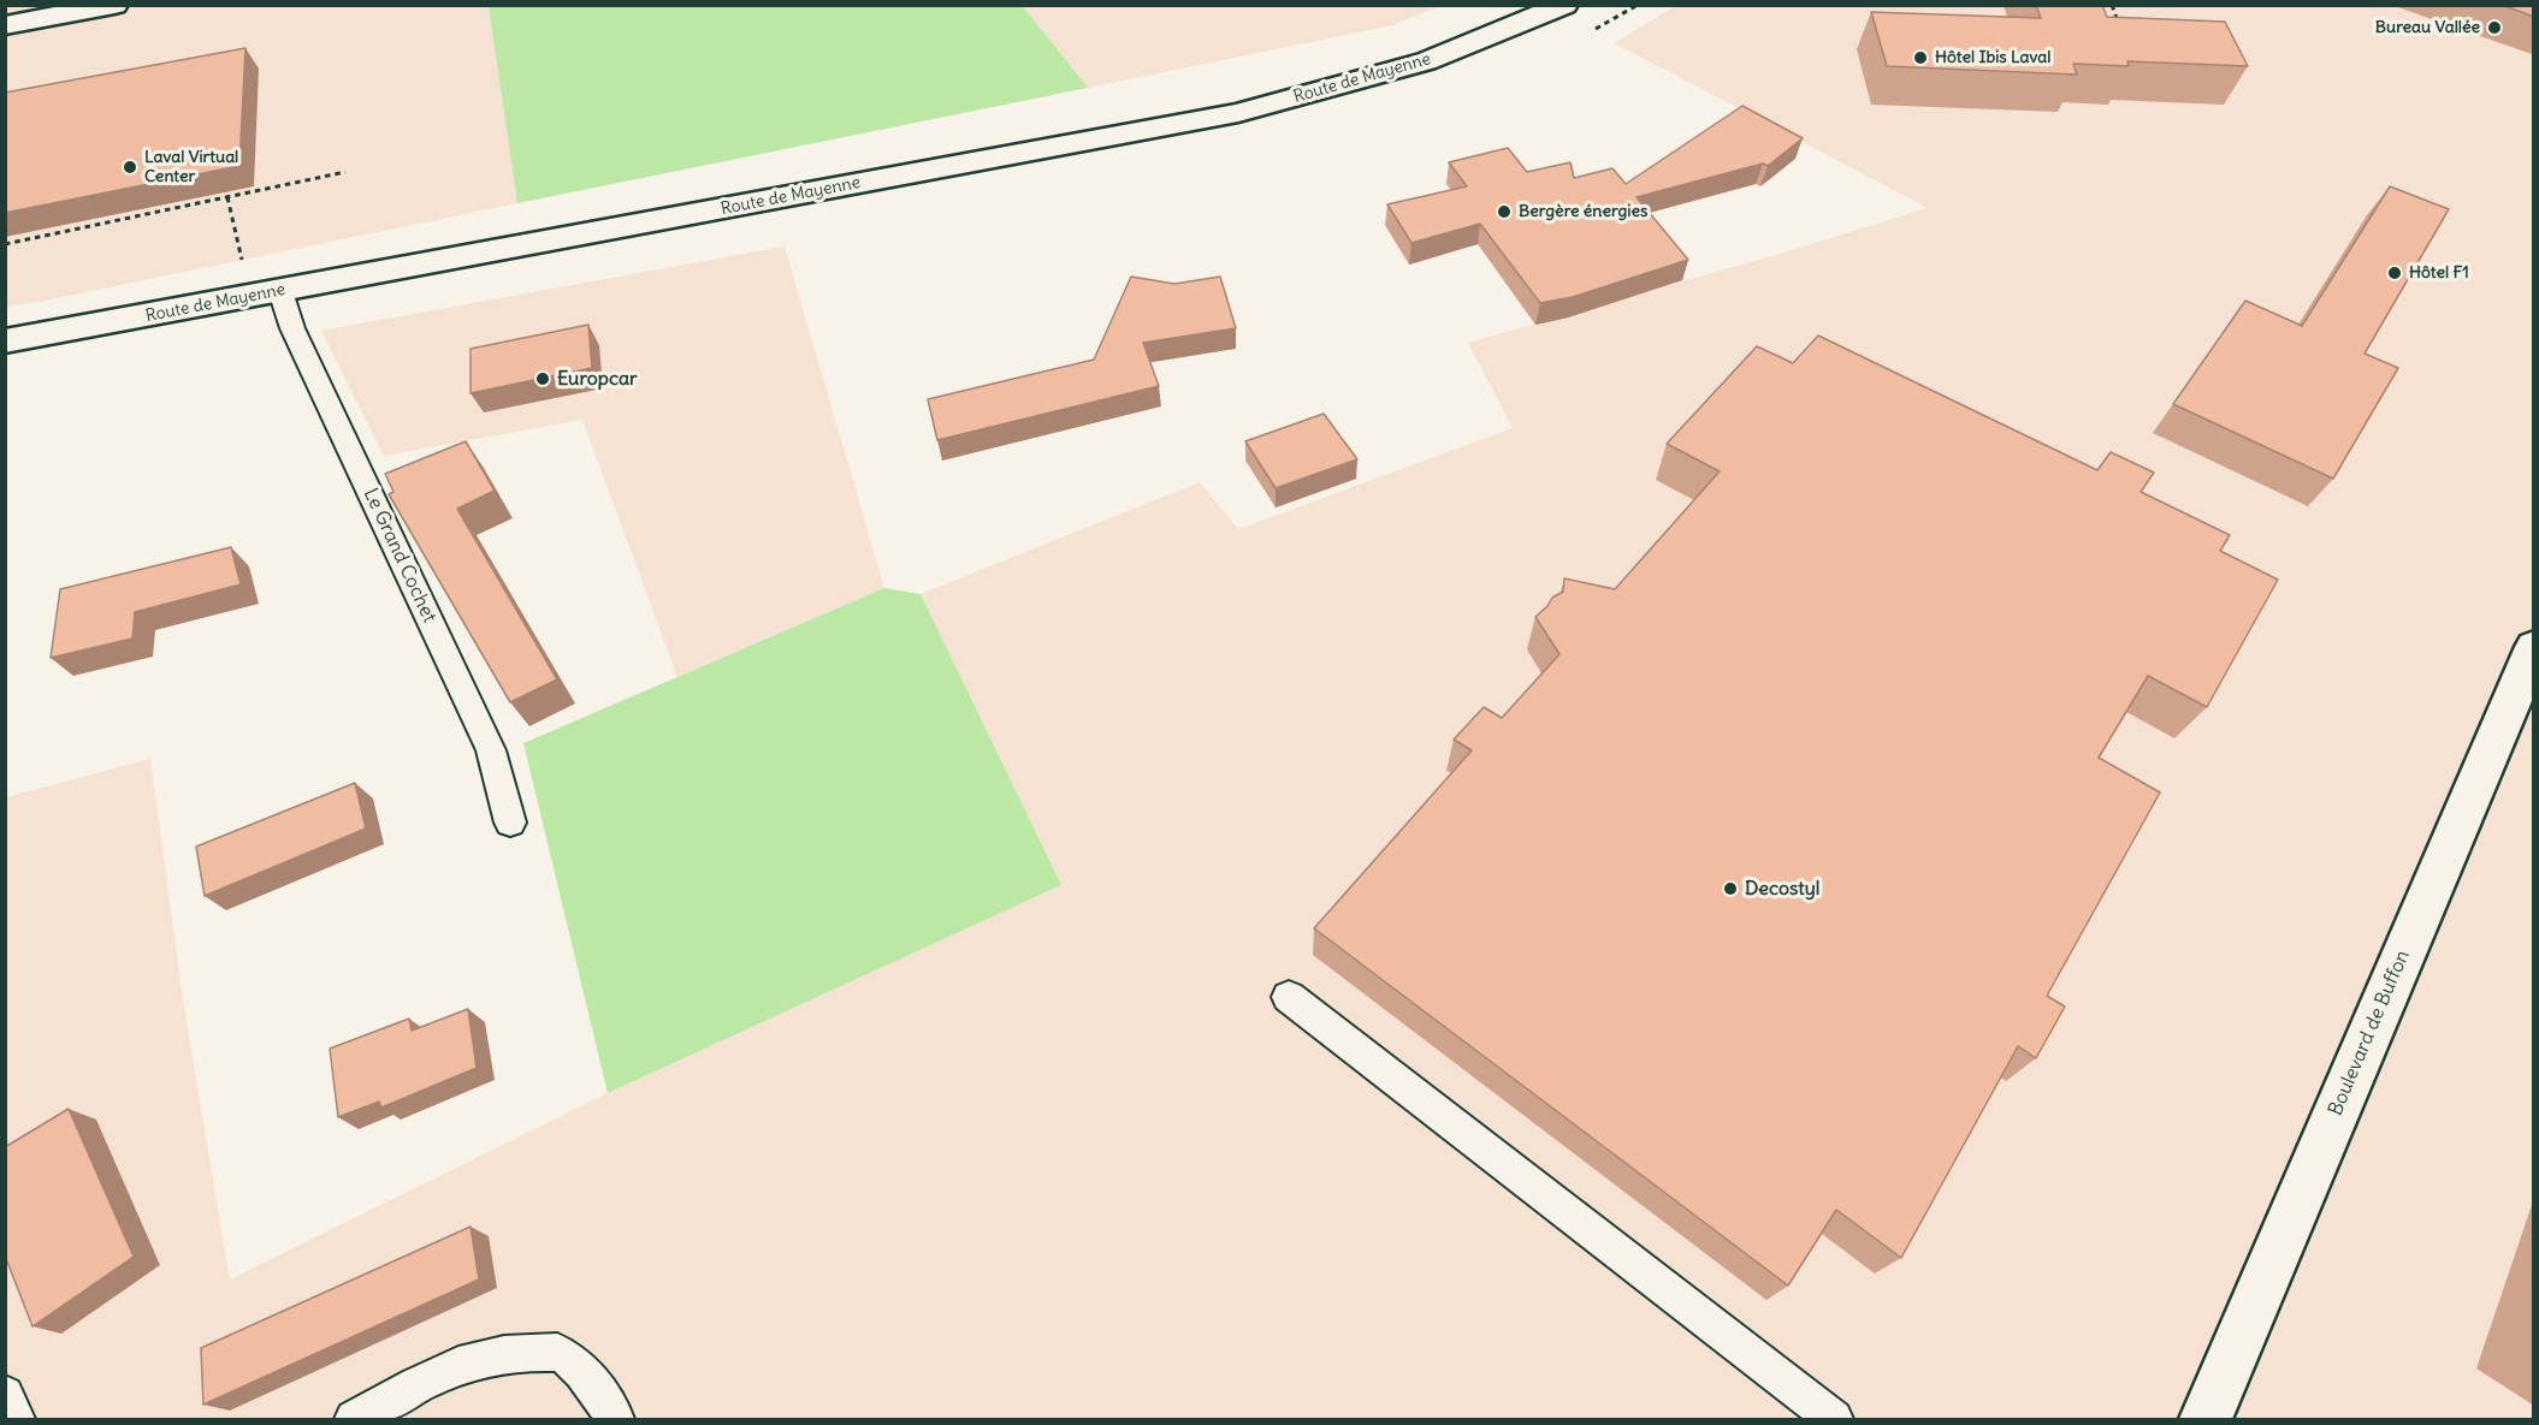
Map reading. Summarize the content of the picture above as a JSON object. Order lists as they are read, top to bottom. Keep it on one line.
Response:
{"streets":{"main road":["Route de Mayenne","Boulevard de Buffon"],"lane":["Le Grand Cochet"]},"crossings":[["Route de Mayenne","Le Grand Cochet"]],"places":["Bureau Vallée","Hôtel Ibis Laval","Laval Virtual Center","Bergère énergies","Hôtel F1","Europcar","Decostyl"]}
